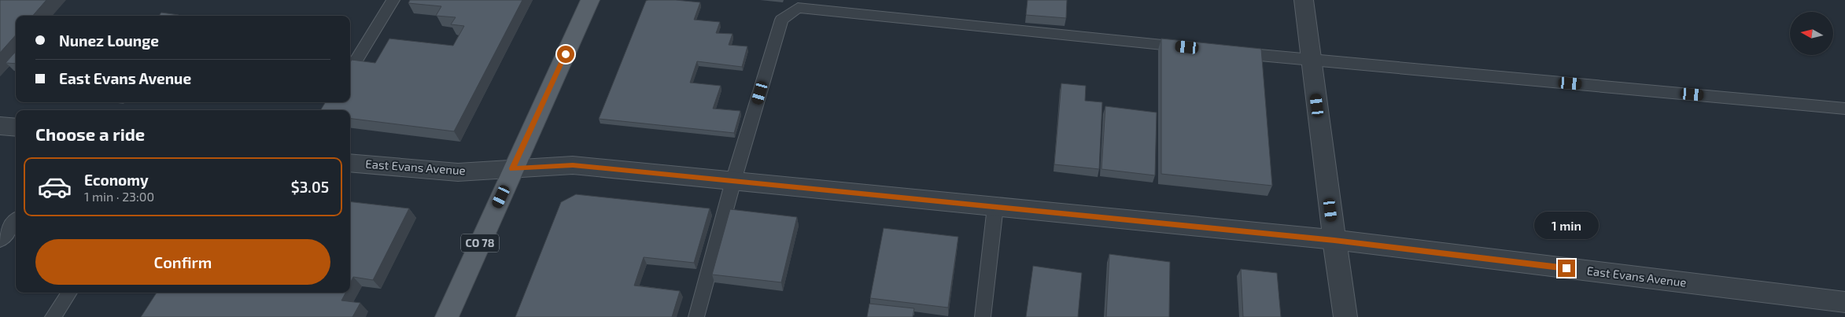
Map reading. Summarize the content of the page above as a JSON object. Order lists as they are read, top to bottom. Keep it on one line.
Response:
{"streets":{"main road":["CO 78"],"street":["East Evans Avenue"]},"crossings":[["East Evans Avenue","CO 78"]],"north":"left","page":{"banner":["Nunez Lounge","East Evans Avenue"],"heading":"Choose a ride","list":[{"name":"Economy","note":"1 min · 23:00","value":"$3.05"}],"bubble":"1 min","buttons":"Confirm"}}
